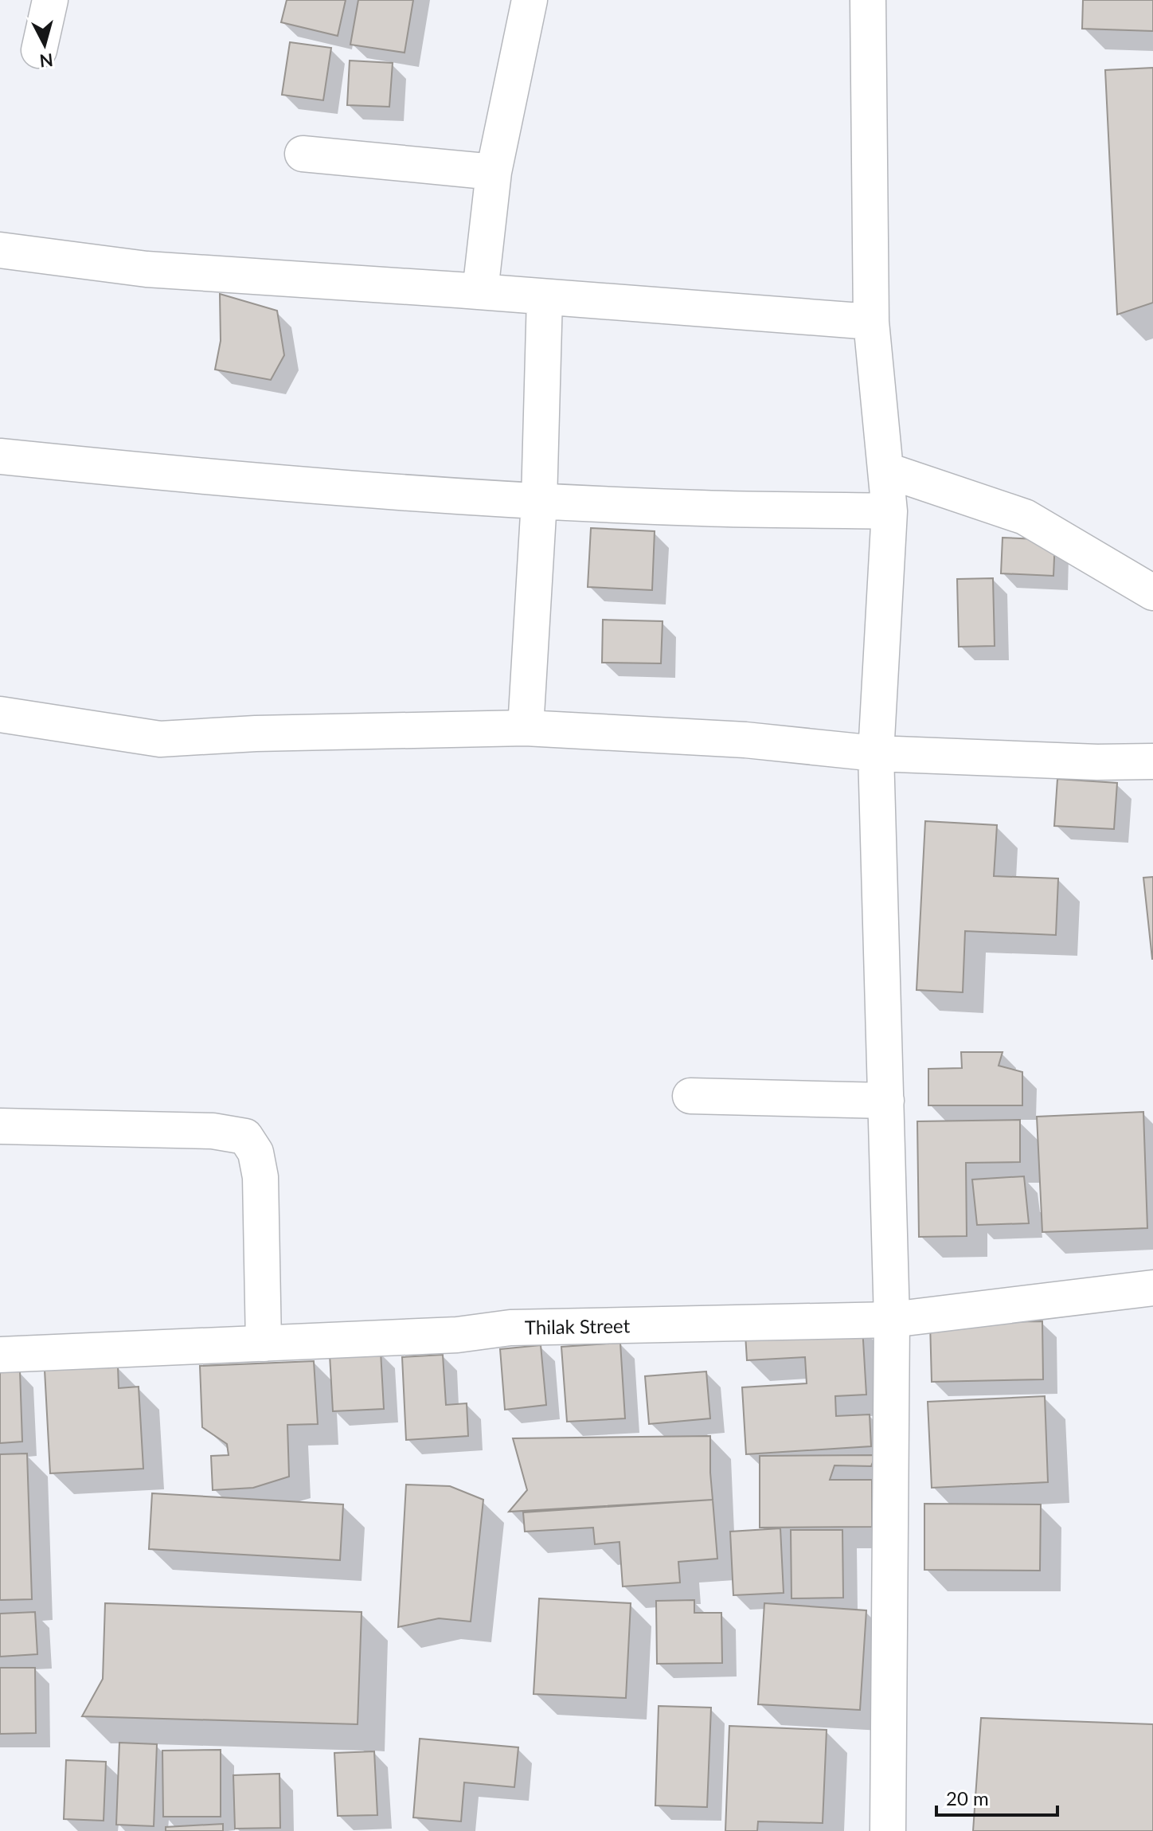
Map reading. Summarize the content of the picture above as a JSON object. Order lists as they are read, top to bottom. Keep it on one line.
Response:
{"streets":{"street":["Thilak Street"]},"scale_bar":"20 m","north":"bottom"}
